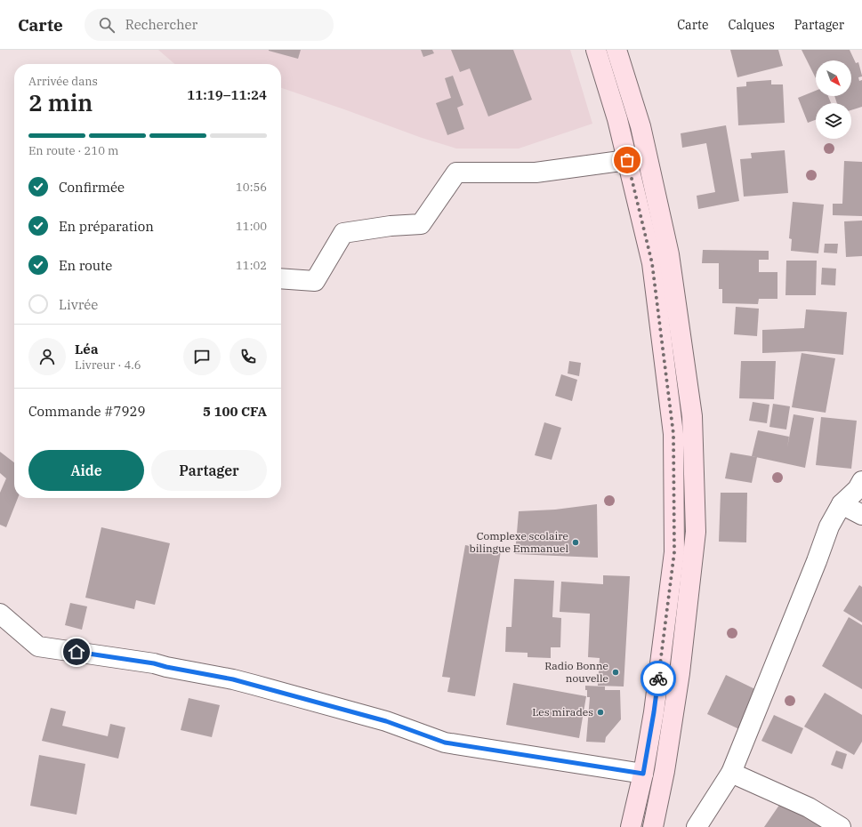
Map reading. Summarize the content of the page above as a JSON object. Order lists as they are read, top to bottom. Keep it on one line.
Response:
{"places":["Complexe scolaire bilingue Emmanuel","Radio Bonne nouvelle","Les mirades"],"north":"bottom right","page":{"header":"Carte","search":"Rechercher","nav":["Carte","Calques","Partager"],"heading":["2 min","Arrivée dans","11:19–11:24"],"panel":["Léa","Livreur · 4.6","Commande #7929","5 100 CFA"],"bar":"En route · 210 m","list":[["Confirmée","10:56"],["En préparation","11:00"],["En route","11:02"],"Livrée"],"buttons":["Aide","Partager"]}}
